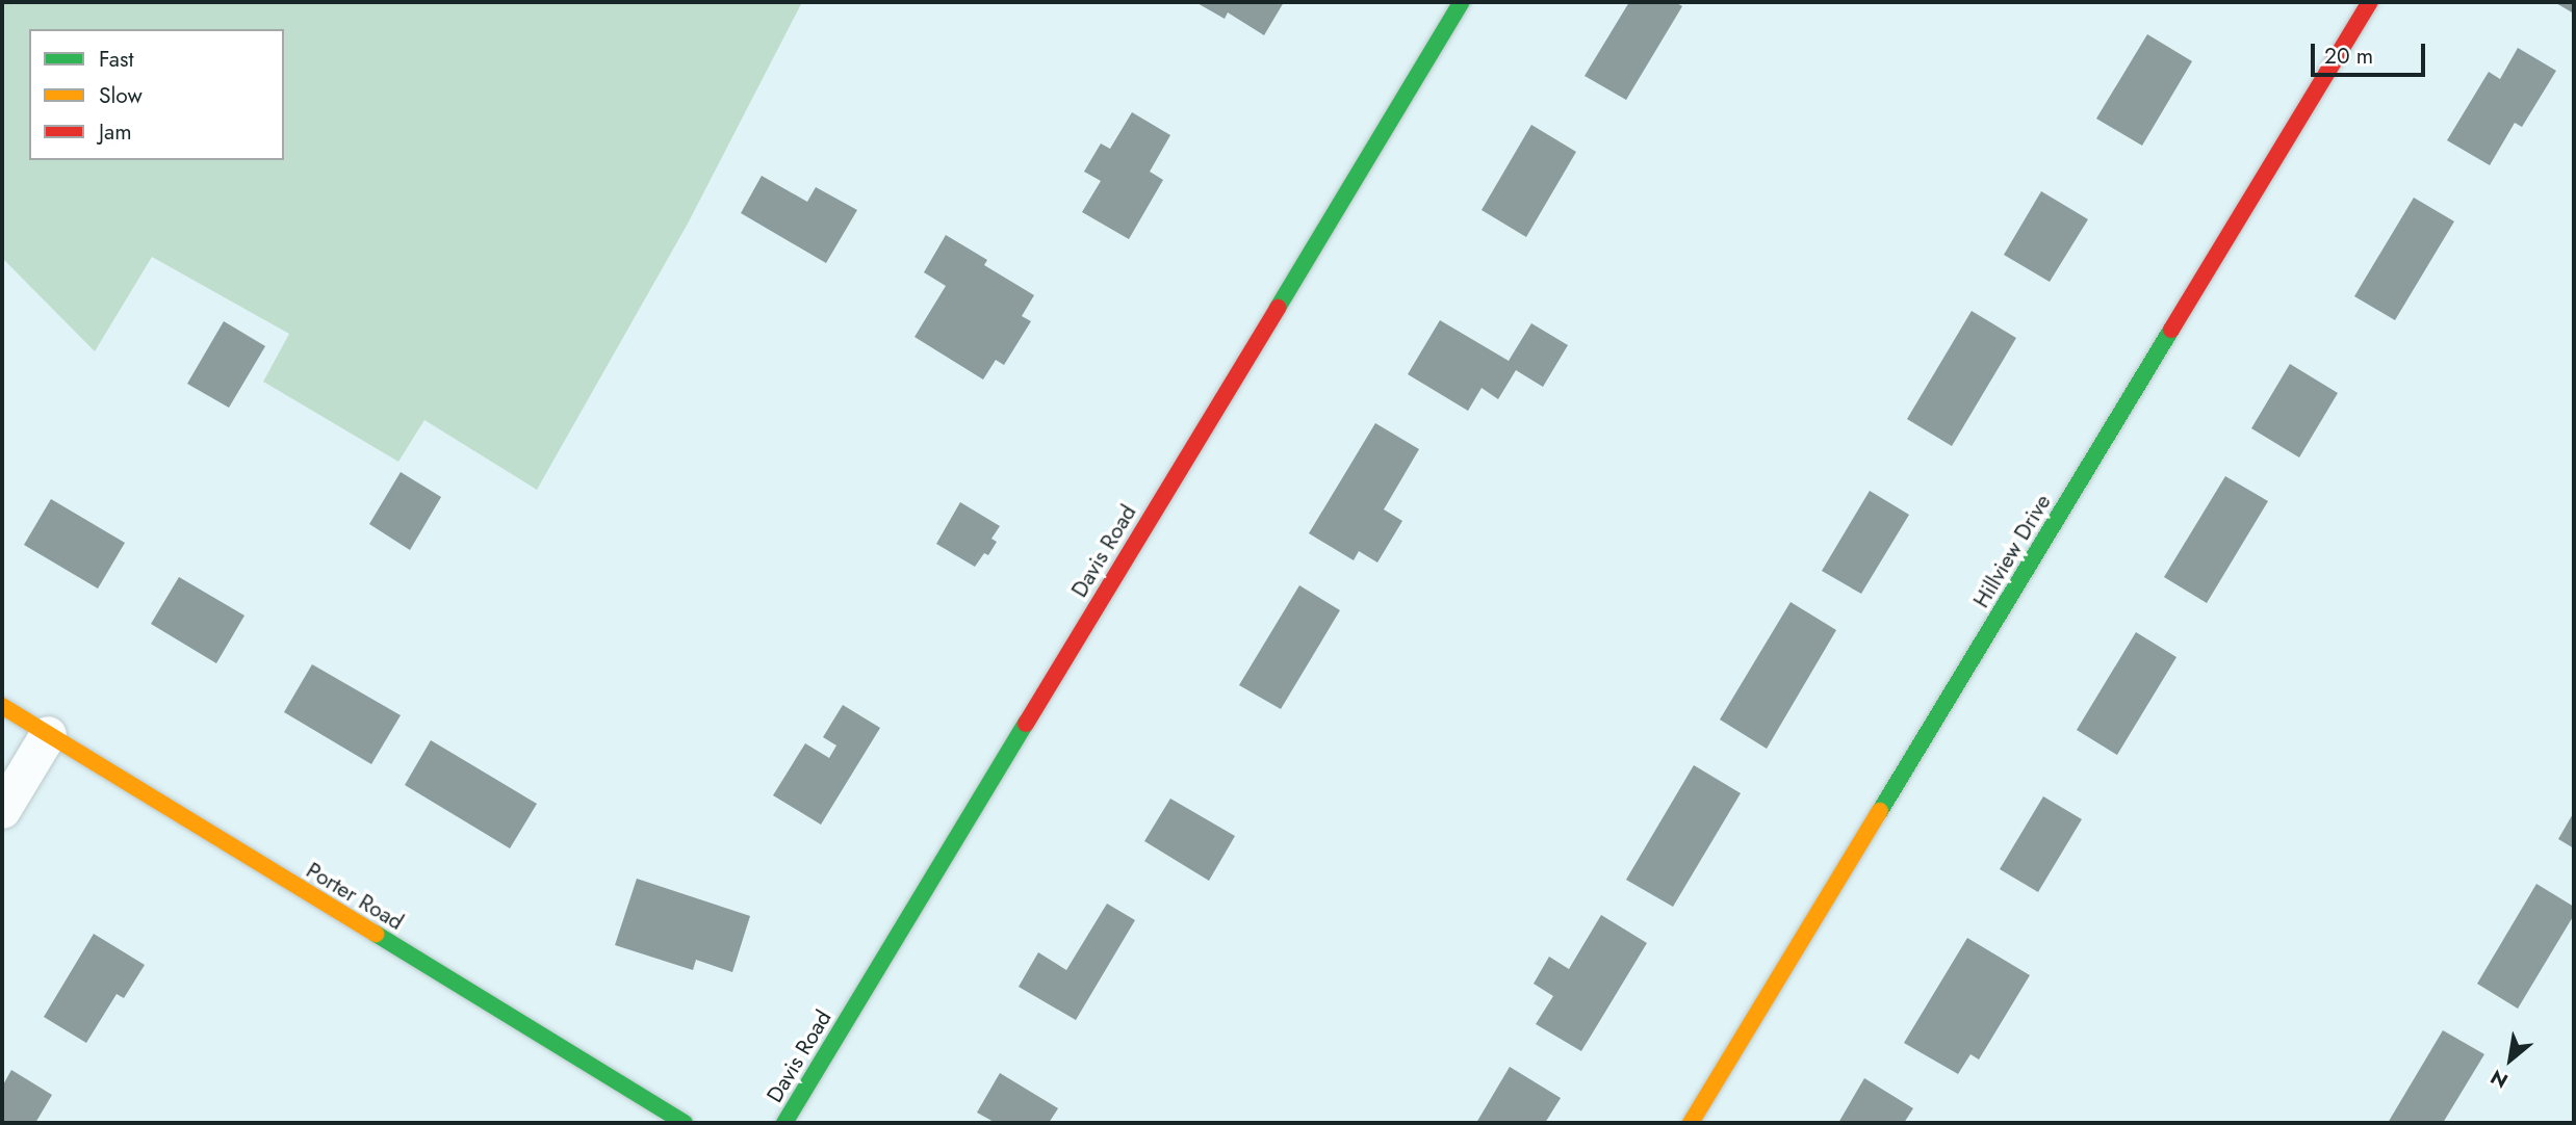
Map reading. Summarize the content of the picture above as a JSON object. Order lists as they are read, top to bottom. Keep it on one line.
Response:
{"streets":{"street":["Davis Road","Hillview Drive","Porter Road"]},"legend":["Fast","Slow","Jam"],"scale_bar":"20 m","north":"bottom left"}
